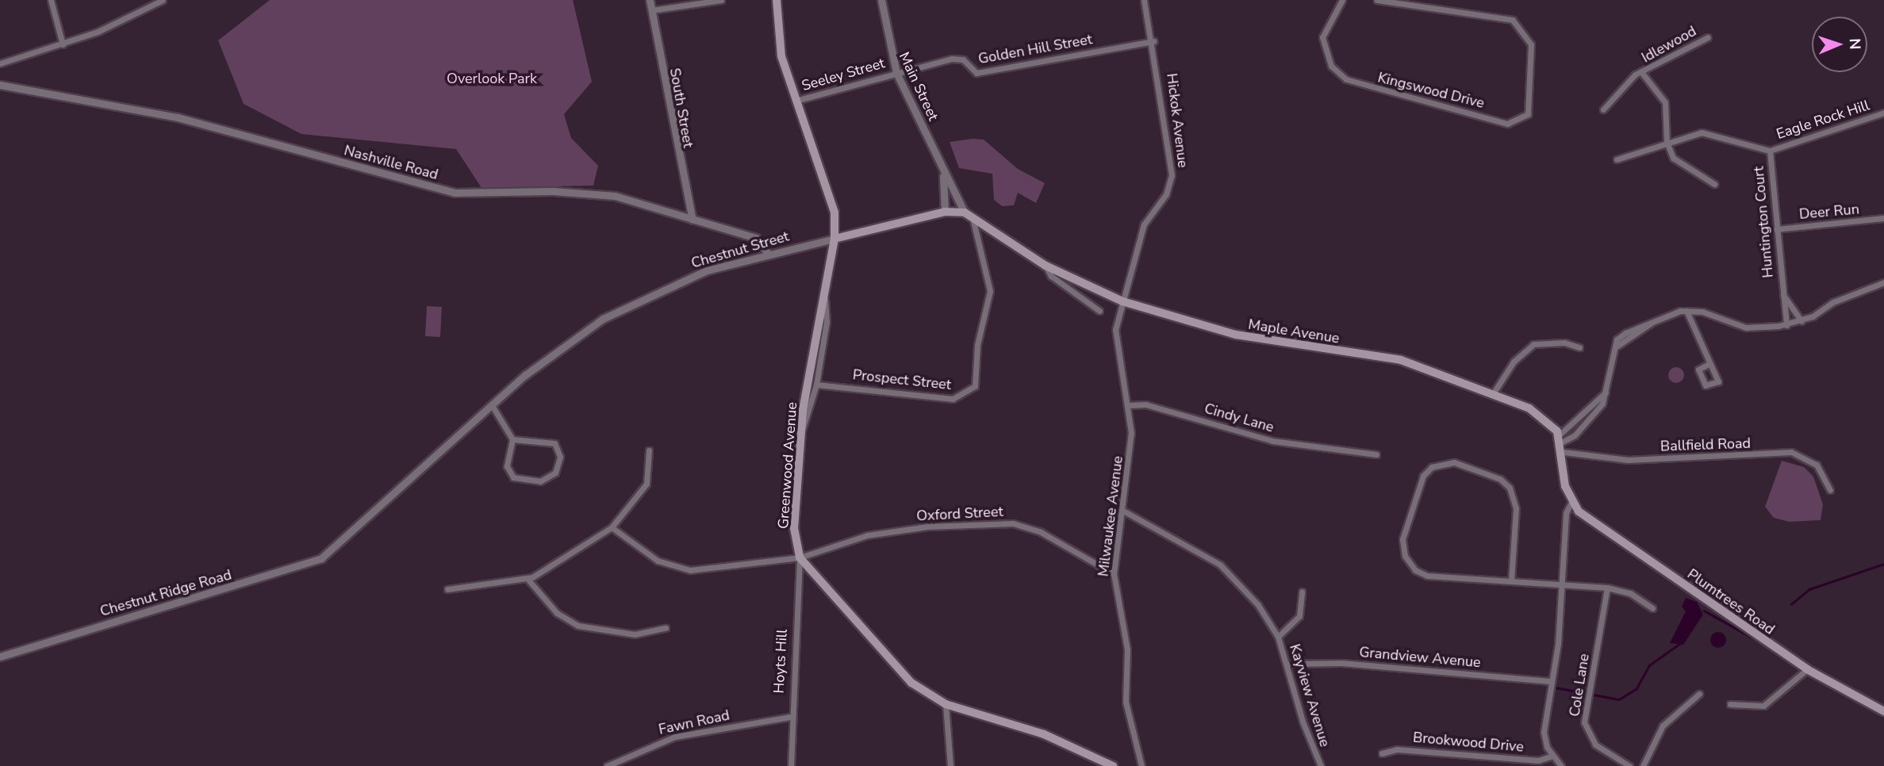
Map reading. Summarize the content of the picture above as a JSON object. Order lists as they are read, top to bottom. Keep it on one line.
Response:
{"streets":{"main road":["Chestnut Street","Maple Avenue","Greenwood Avenue","Plumtrees Road"],"street":["Idlewood","Golden Hill Street","Seeley Street","Main Street","Kingswood Drive","South Street","Eagle Rock Hill","Hickok Avenue","Nashville Road","Deer Run","Huntington Court","Prospect Street","Cindy Lane","Ballfield Road","Oxford Street","Milwaukee Avenue","Chestnut Ridge Road","Grandview Avenue","Hoyts Hill","Cole Lane","Kayview Avenue","Fawn Road","Brookwood Drive"]},"crossings":[["Golden Hill Street","Seeley Street"],["Golden Hill Street","Main Street"],["Golden Hill Street","Hickok Avenue"],["Seeley Street","Main Street"],["Seeley Street","Greenwood Avenue"],["Main Street","Chestnut Street"],["Main Street","Maple Avenue"],["South Street","Nashville Road"],["Eagle Rock Hill","Huntington Court"],["Hickok Avenue","Maple Avenue"],["Hickok Avenue","Milwaukee Avenue"],["Nashville Road","Chestnut Street"],["Deer Run","Huntington Court"],["Chestnut Street","Maple Avenue"],["Chestnut Street","Greenwood Avenue"],["Chestnut Street","Chestnut Ridge Road"],["Maple Avenue","Prospect Street"],["Maple Avenue","Ballfield Road"],["Maple Avenue","Milwaukee Avenue"],["Maple Avenue","Plumtrees Road"],["Cindy Lane","Milwaukee Avenue"],["Greenwood Avenue","Oxford Street"],["Greenwood Avenue","Hoyts Hill"],["Oxford Street","Milwaukee Avenue"],["Oxford Street","Hoyts Hill"],["Milwaukee Avenue","Kayview Avenue"],["Grandview Avenue","Kayview Avenue"],["Hoyts Hill","Fawn Road"]],"parks":["Overlook Park"],"north":"right"}
